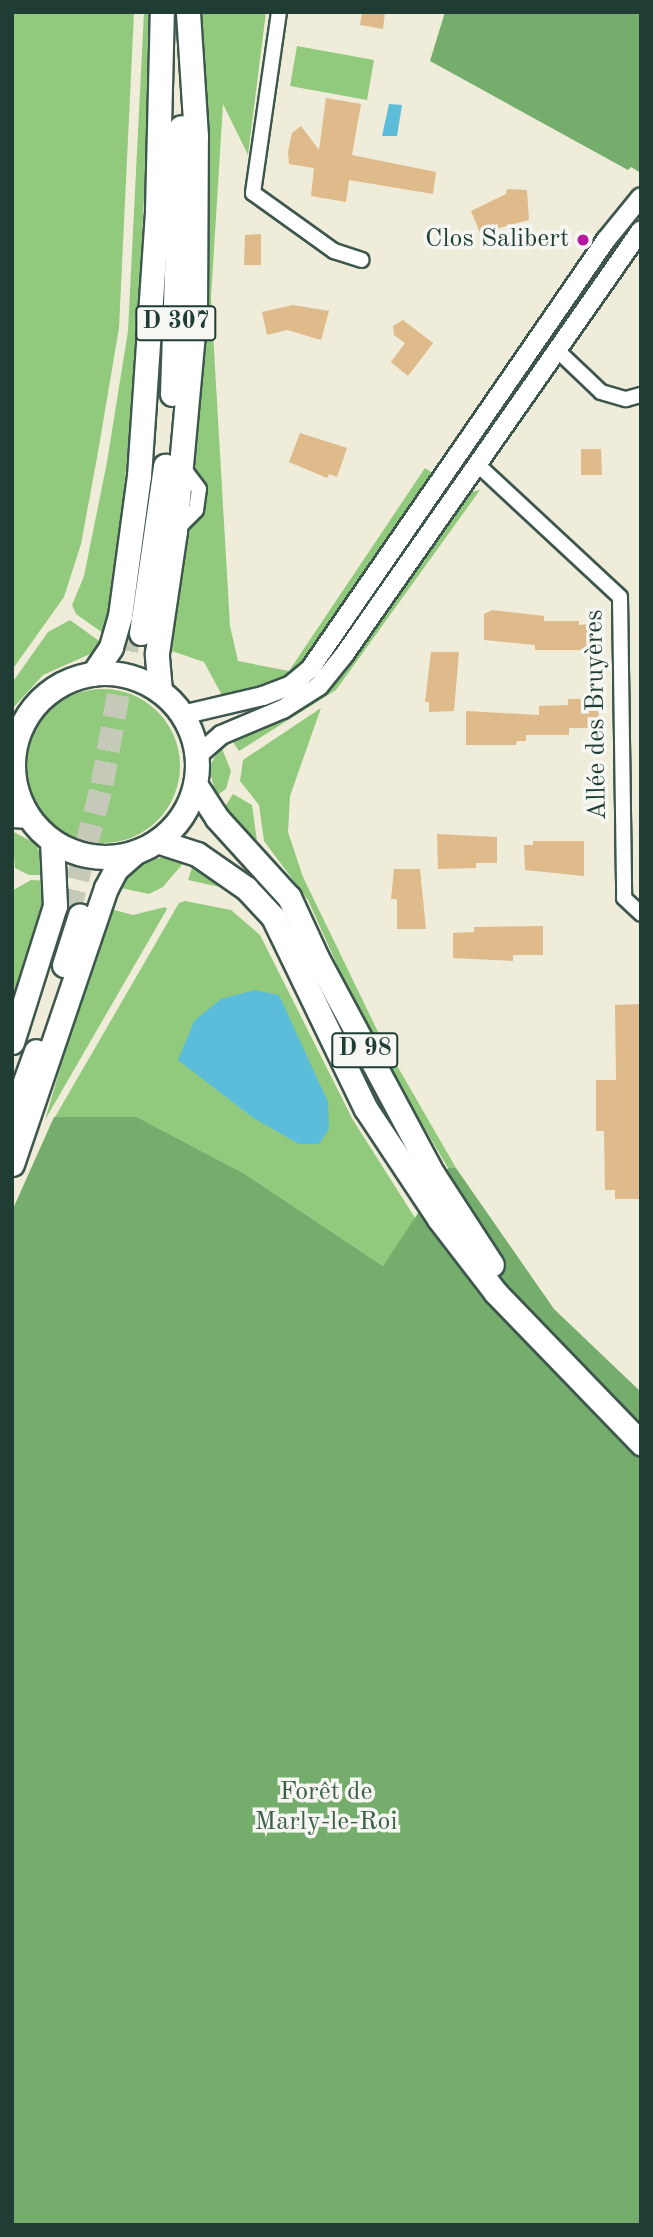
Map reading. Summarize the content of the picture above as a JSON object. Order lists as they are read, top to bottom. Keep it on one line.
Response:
{"streets":{"main road":["D 307","D 98"],"street":["Allée des Bruyères"]},"parks":["Forêt de Marly-le-Roi"],"places":["Clos Salibert"]}
